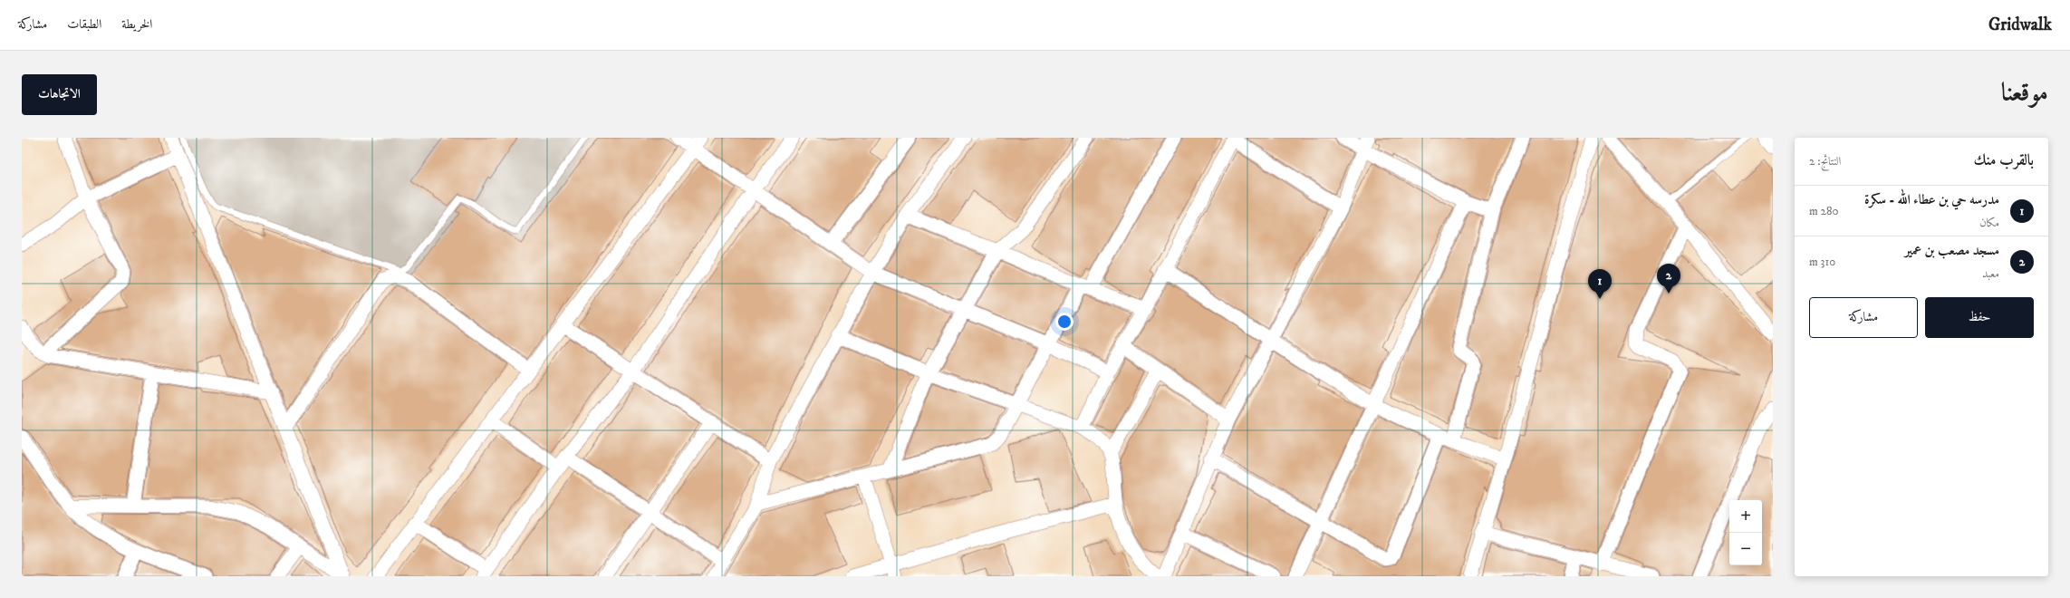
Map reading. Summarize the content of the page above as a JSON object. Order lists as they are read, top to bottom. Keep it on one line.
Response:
{"page":{"header":"Gridwalk","nav":["الخريطة","الطبقات","مشاركة"],"title":"موقعنا","buttons":["الاتجاهات",["حفظ","مشاركة"]],"heading":["بالقرب منك","النتائج: 2"],"list":[{"mark":"1","name":"مدرسه حي بن عطاء الله - سكرة","note":"مكان","value":"280 m"},{"mark":"2","name":"مسجد مصعب بن عمير","note":"معبد","value":"310 m"}],"pins":["2","1"],"map_buttons":["+","−"]}}
